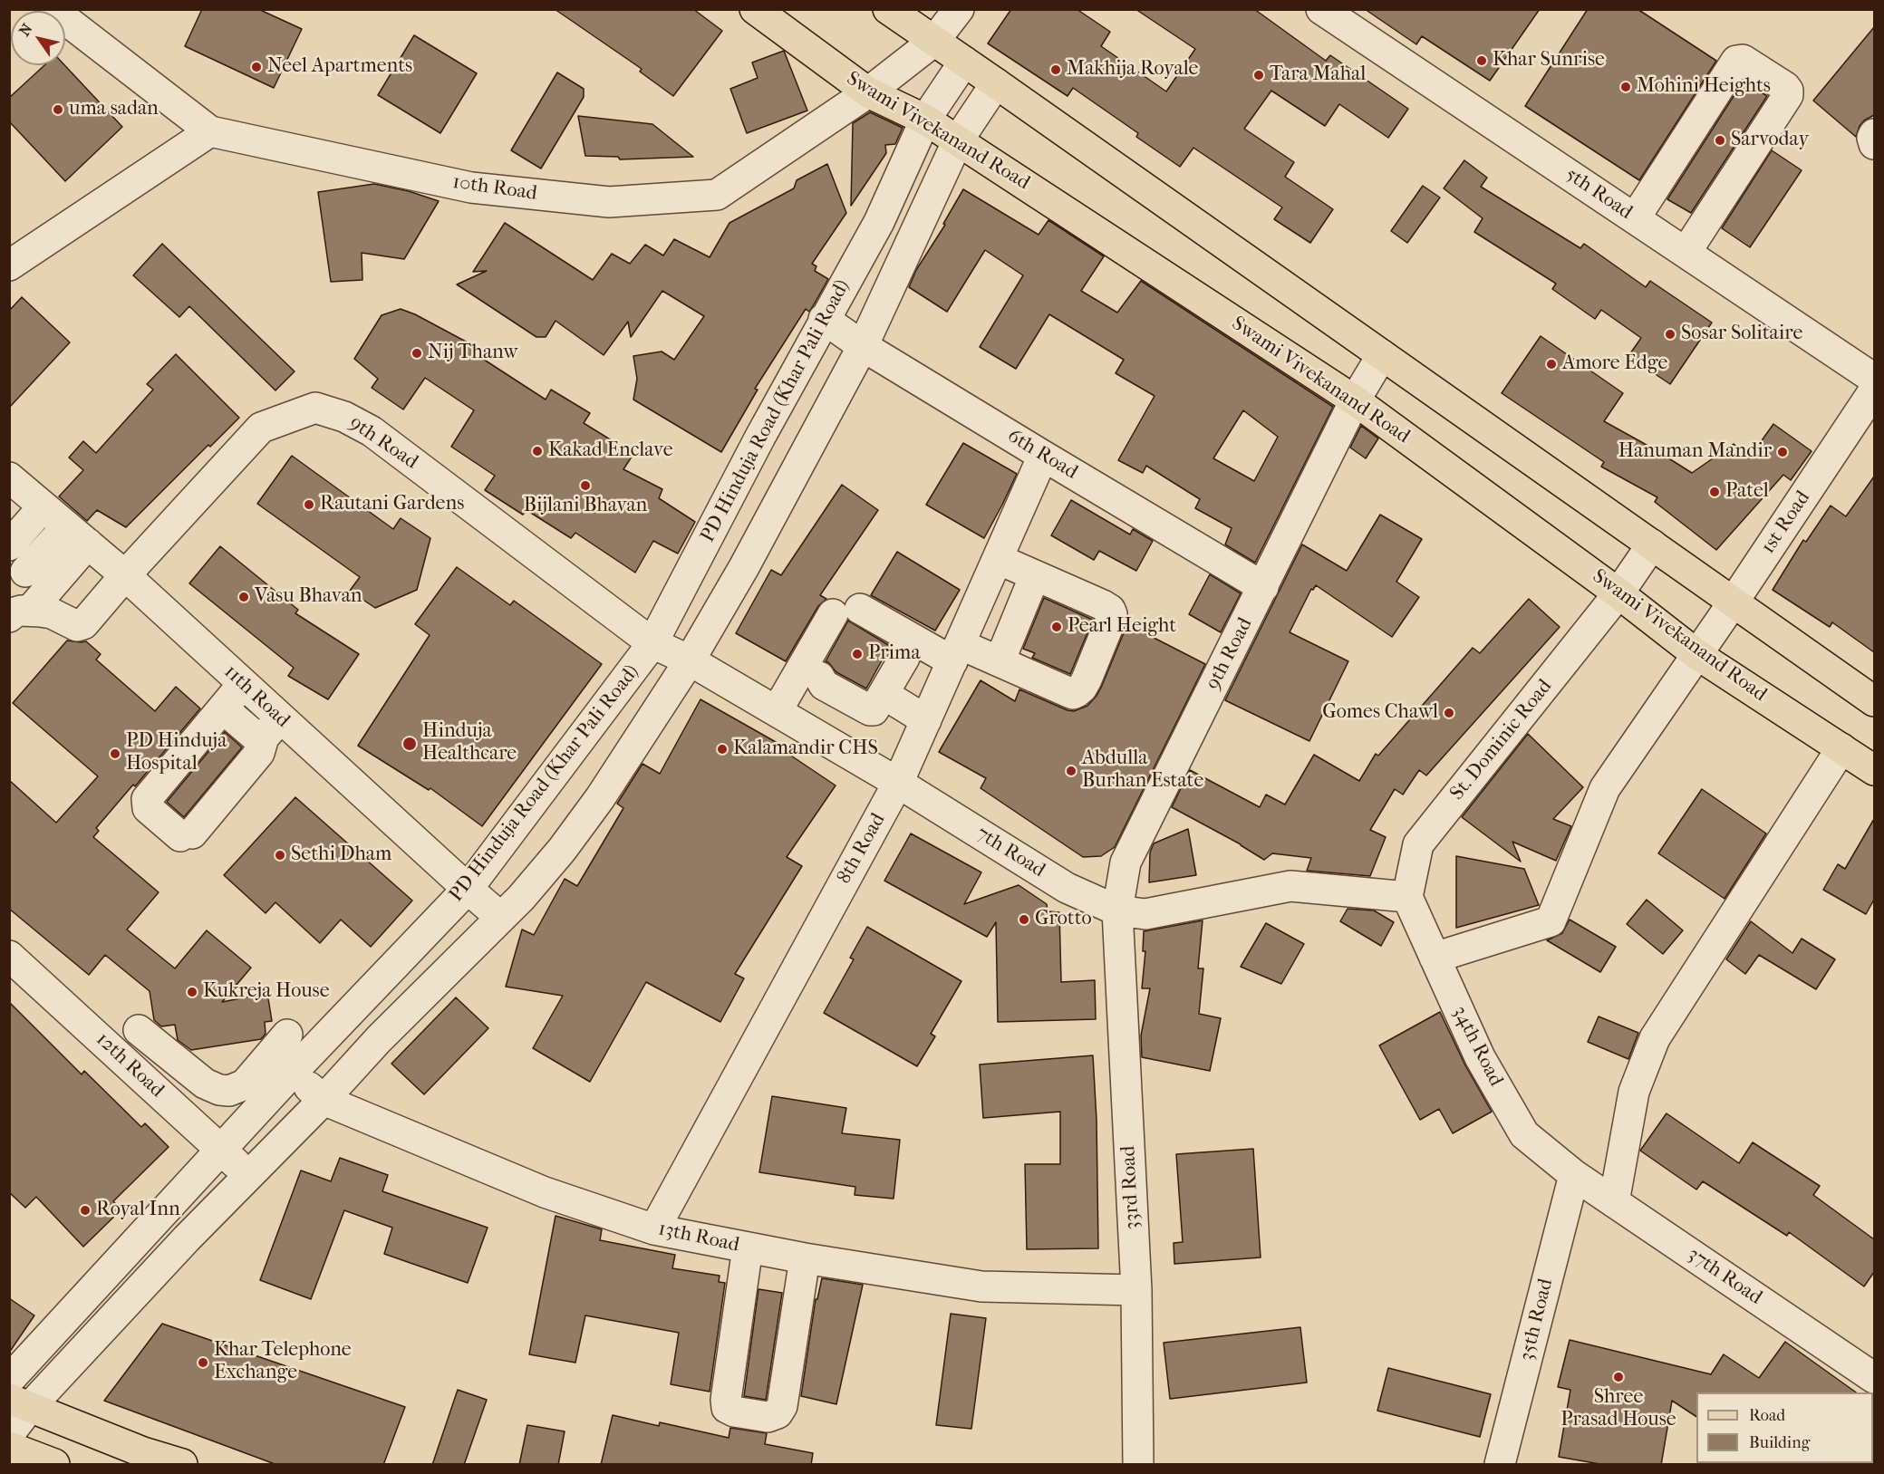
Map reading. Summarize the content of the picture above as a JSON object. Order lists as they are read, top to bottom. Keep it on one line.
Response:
{"streets":{"main road":["Swami Vivekanand Road"],"street":["10th Road","5th Road","PD Hinduja Road (Khar Pali Road)","9th Road","6th Road","1st Road","11th Road","St. Dominic Road","8th Road","7th Road","34th Road","12th Road","33rd Road","13th Road","37th Road","35th Road"]},"crossings":[["Swami Vivekanand Road","10th Road"],["Swami Vivekanand Road","PD Hinduja Road (Khar Pali Road)"],["Swami Vivekanand Road","9th Road"],["Swami Vivekanand Road","1st Road"],["Swami Vivekanand Road","St. Dominic Road"],["PD Hinduja Road (Khar Pali Road)","9th Road"],["PD Hinduja Road (Khar Pali Road)","6th Road"],["PD Hinduja Road (Khar Pali Road)","11th Road"],["PD Hinduja Road (Khar Pali Road)","7th Road"],["PD Hinduja Road (Khar Pali Road)","12th Road"],["PD Hinduja Road (Khar Pali Road)","13th Road"],["9th Road","6th Road"],["9th Road","11th Road"],["9th Road","7th Road"],["9th Road","33rd Road"],["6th Road","8th Road"],["1st Road","34th Road"],["St. Dominic Road","7th Road"],["St. Dominic Road","34th Road"],["8th Road","7th Road"],["8th Road","13th Road"],["7th Road","34th Road"],["7th Road","33rd Road"],["34th Road","37th Road"],["34th Road","35th Road"],["33rd Road","13th Road"],["37th Road","35th Road"]],"places":["Khar Sunrise","Neel Apartments","Makhija Royale","Tara Mahal","Mohini Heights","uma sadan","Sarvoday","Sosar Solitaire","Nij Thanw","Amore Edge","Kakad Enclave","Hanuman Mandir","Bijlani Bhavan","Patel","Rautani Gardens","Vasu Bhavan","Pearl Height","Prima","Gomes Chawl","Hinduja Healthcare","Kalamandir CHS","PD Hinduja Hospital","Abdulla Burhan Estate","Sethi Dham","Grotto","Kukreja House","Royal Inn","Khar Telephone Exchange","Shree Prasad House"],"legend":["Road","Building"],"north":"top left"}
